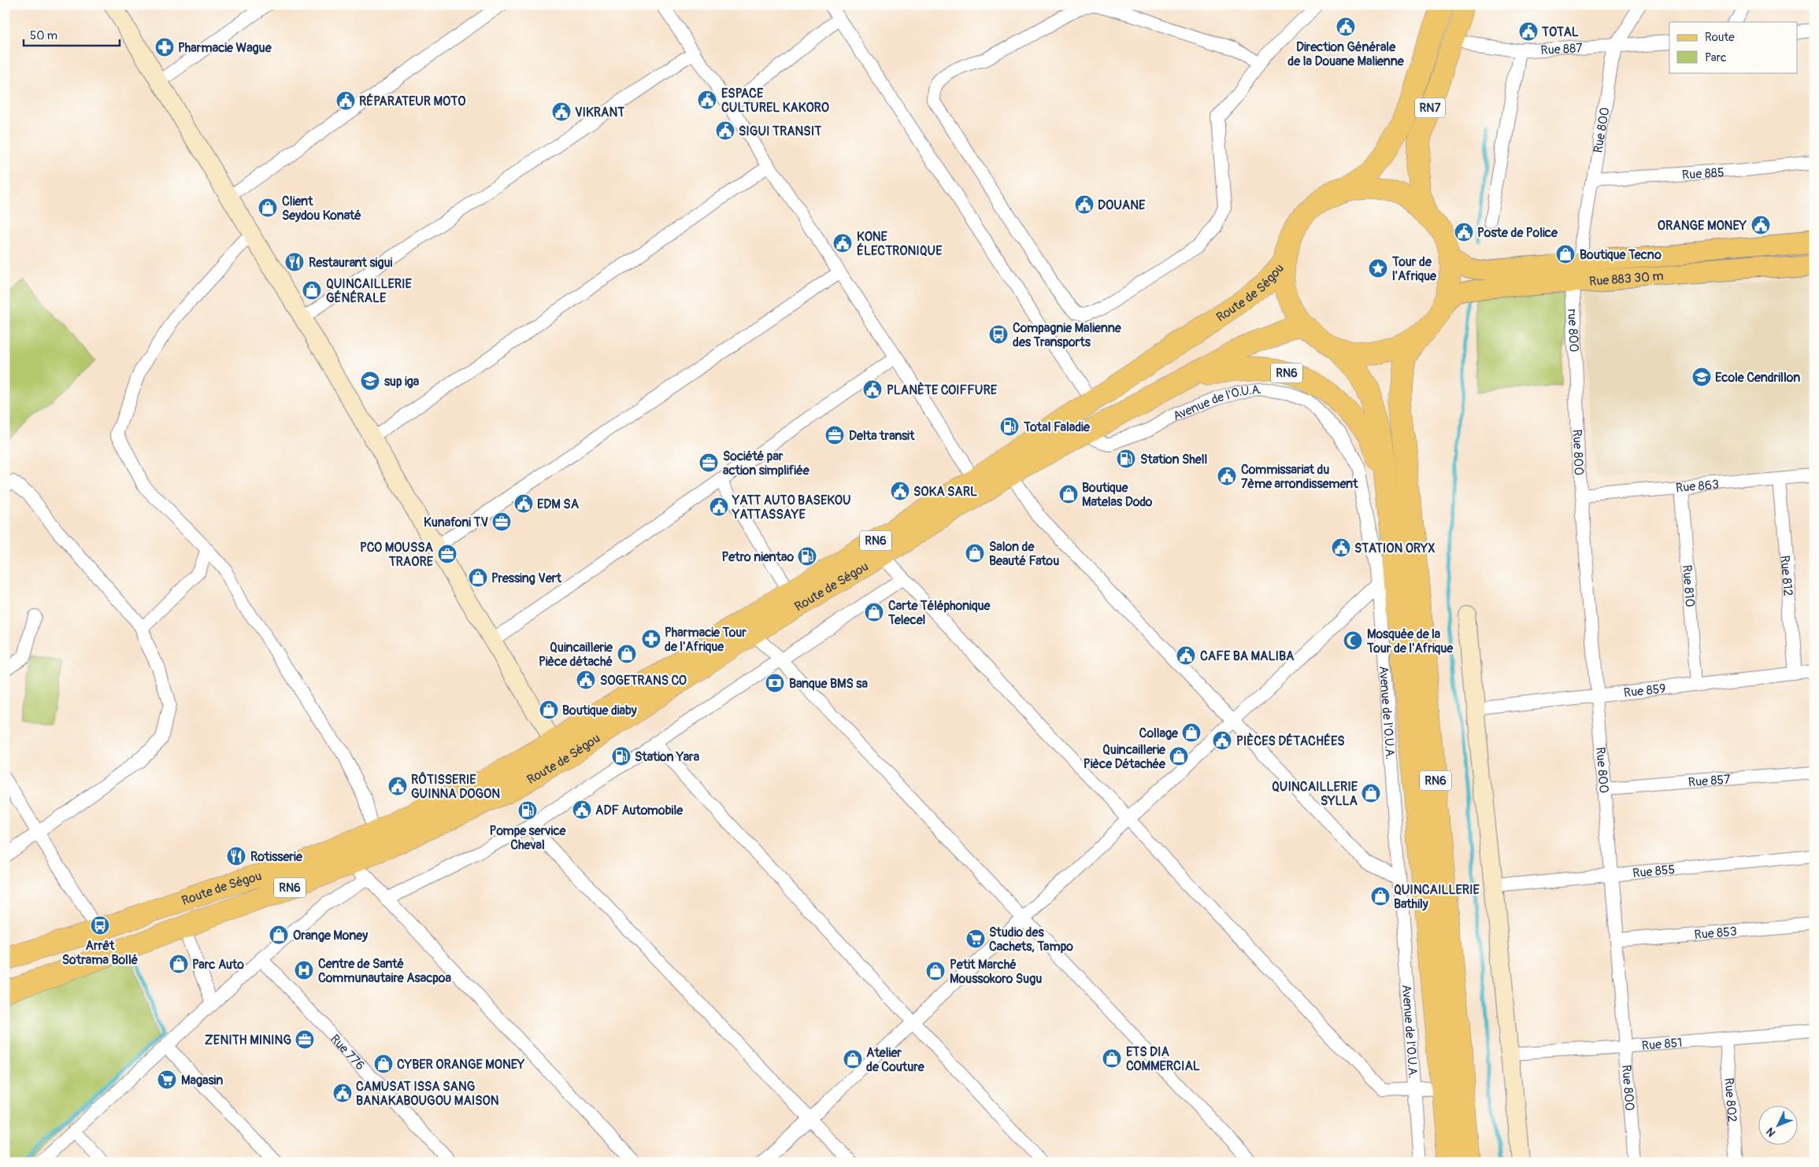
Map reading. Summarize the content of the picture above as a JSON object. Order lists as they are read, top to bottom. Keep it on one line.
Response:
{"streets":{"highway":["RN7","Route de Ségou","RN6","Avenue de l'O.U.A."],"main road":["Rue 883 30 m"],"street":["Rue 887","Rue 800","Rue 885","rue 800","Rue 863","Rue 812","Rue 810","Rue 859","Rue 857","Rue 855","Rue 853","Rue 851","Rue 776","Rue 802"]},"crossings":[["Rue 887","RN7"],["Rue 887","Rue 800"],["Rue 800","Rue 885"],["Rue 800","rue 800"],["Rue 800","Rue 863"],["Rue 800","Rue 859"],["Rue 800","Rue 857"],["Rue 800","Rue 855"],["Rue 800","Rue 853"],["Rue 800","Rue 851"],["Rue 883 30 m","rue 800"],["Route de Ségou","RN6"],["Route de Ségou","Avenue de l'O.U.A."],["RN6","Avenue de l'O.U.A."],["Rue 863","Rue 812"],["Rue 863","Rue 810"],["Rue 812","Rue 859"],["Rue 810","Rue 859"],["Rue 851","Rue 802"]],"places":{"public building":["Direction Générale de la Douane Malienne","TOTAL","ESPACE CULTUREL KAKORO","RÉPARATEUR MOTO","VIKRANT","SIGUI TRANSIT","DOUANE","ORANGE MONEY","Poste de Police","KONE ÉLECTRONIQUE","PLANÈTE COIFFURE","Commissariat du 7ème arrondissement","SOKA SARL","EDM SA","YATT AUTO BASEKOU YATTASSAYE","STATION ORYX","CAFE BA MALIBA","SOGETRANS CO","PIÈCES DÉTACHÉES","RÔTISSERIE GUINNA DOGON","ADF Automobile","CAMUSAT ISSA SANG BANAKABOUGOU MAISON"],"pharmacy":["Pharmacie Wague","Pharmacie Tour de l'Afrique"],"shop":["Client Seydou Konaté","Boutique Tecno","QUINCAILLERIE GÉNÉRALE","Boutique Matelas Dodo","Salon de Beauté Fatou","Pressing Vert","Carte Téléphonique Telecel","Quincaillerie Pièce détaché","Boutique diaby","Collage","Quincaillerie Pièce Détachée","QUINCAILLERIE SYLLA","QUINCAILLERIE Bathily","Orange Money","Parc Auto","Petit Marché Moussokoro Sugu","ETS DIA COMMERCIAL","Atelier de Couture","CYBER ORANGE MONEY"],"restaurant":["Restaurant sigui","Rotisserie"],"place":["Tour de l'Afrique"],"bus stop":["Compagnie Malienne des Transports","Arrêt Sotrama Bollé"],"school or university":["Ecole Cendrillon","sup iga"],"fuel station":["Total Faladie","Station Shell","Petro nientao","Station Yara","Pompe service Cheval"],"office":["Delta transit","Société par action simplifiée","Kunafoni TV","PCO MOUSSA TRAORE","ZENITH MINING"],"mosque":["Mosquée de la Tour de l'Afrique"],"bank":["Banque BMS sa"],"supermarket":["Studio des Cachets, Tampo","Magasin"],"hospital":["Centre de Santé Communautaire Asacpoa"]},"legend":["Route","Parc"],"scale_bar":"50 m","north":"bottom left"}
